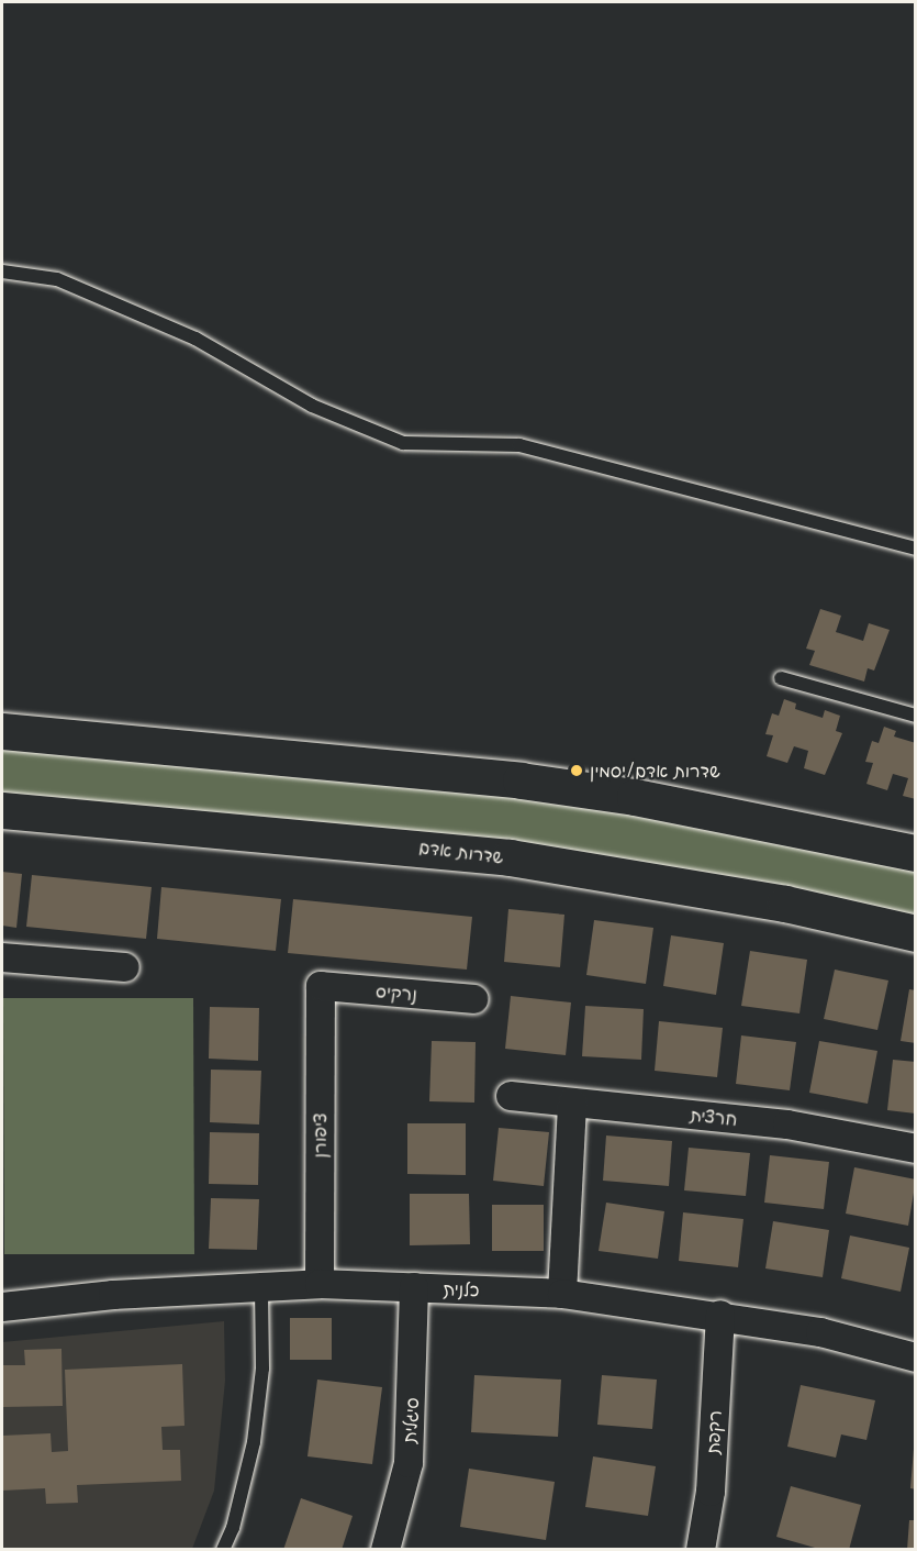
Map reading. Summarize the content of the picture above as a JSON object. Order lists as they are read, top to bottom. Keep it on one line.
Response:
{"streets":{"street":["שדרות אדם","נרקיס","חרצית","ציפורן","כלנית","סיגלית","רקפת"]},"crossings":[["נרקיס","ציפורן"],["ציפורן","כלנית"],["כלנית","סיגלית"],["כלנית","רקפת"]],"places":["שדרות אדם/יסמין"]}
